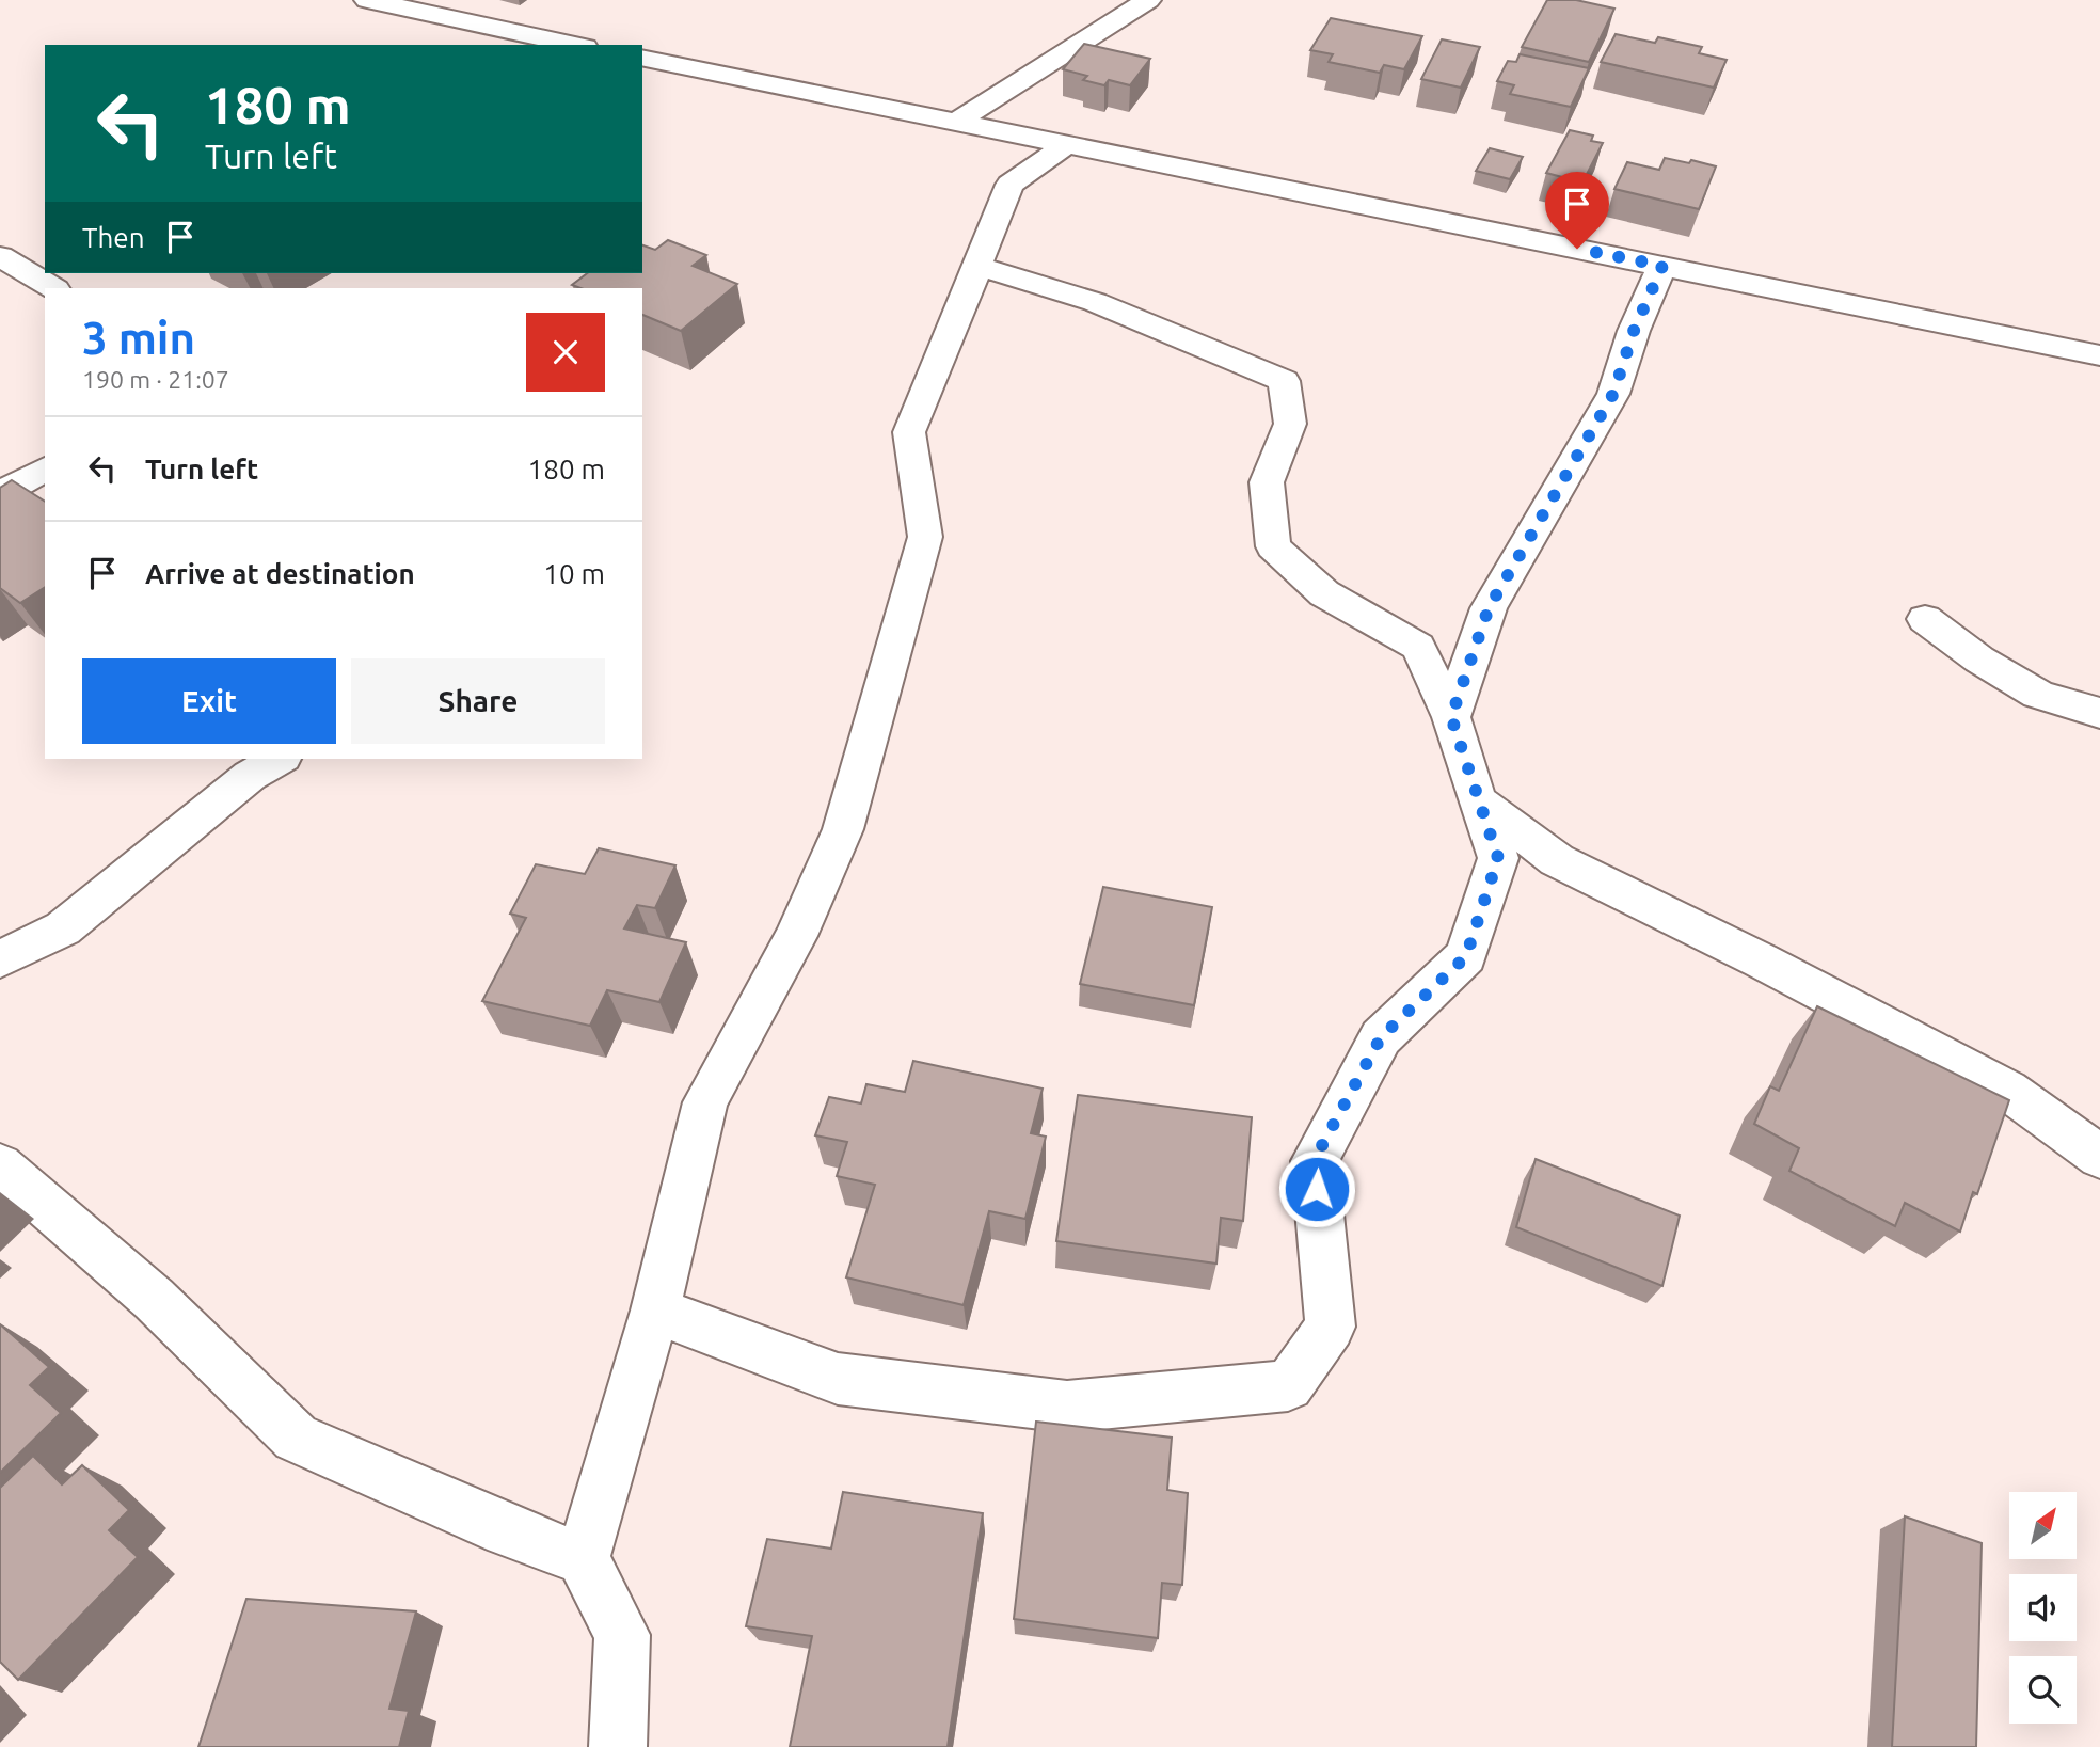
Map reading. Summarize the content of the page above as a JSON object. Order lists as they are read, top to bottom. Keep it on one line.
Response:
{"north":"top right","page":{"turn":["180 m","Turn left"],"then":"Then","heading":["3 min","190 m · 21:07"],"list":[{"name":"Turn left","value":"180 m"},{"name":"Arrive at destination","value":"10 m"}],"buttons":["Exit","Share"]}}
